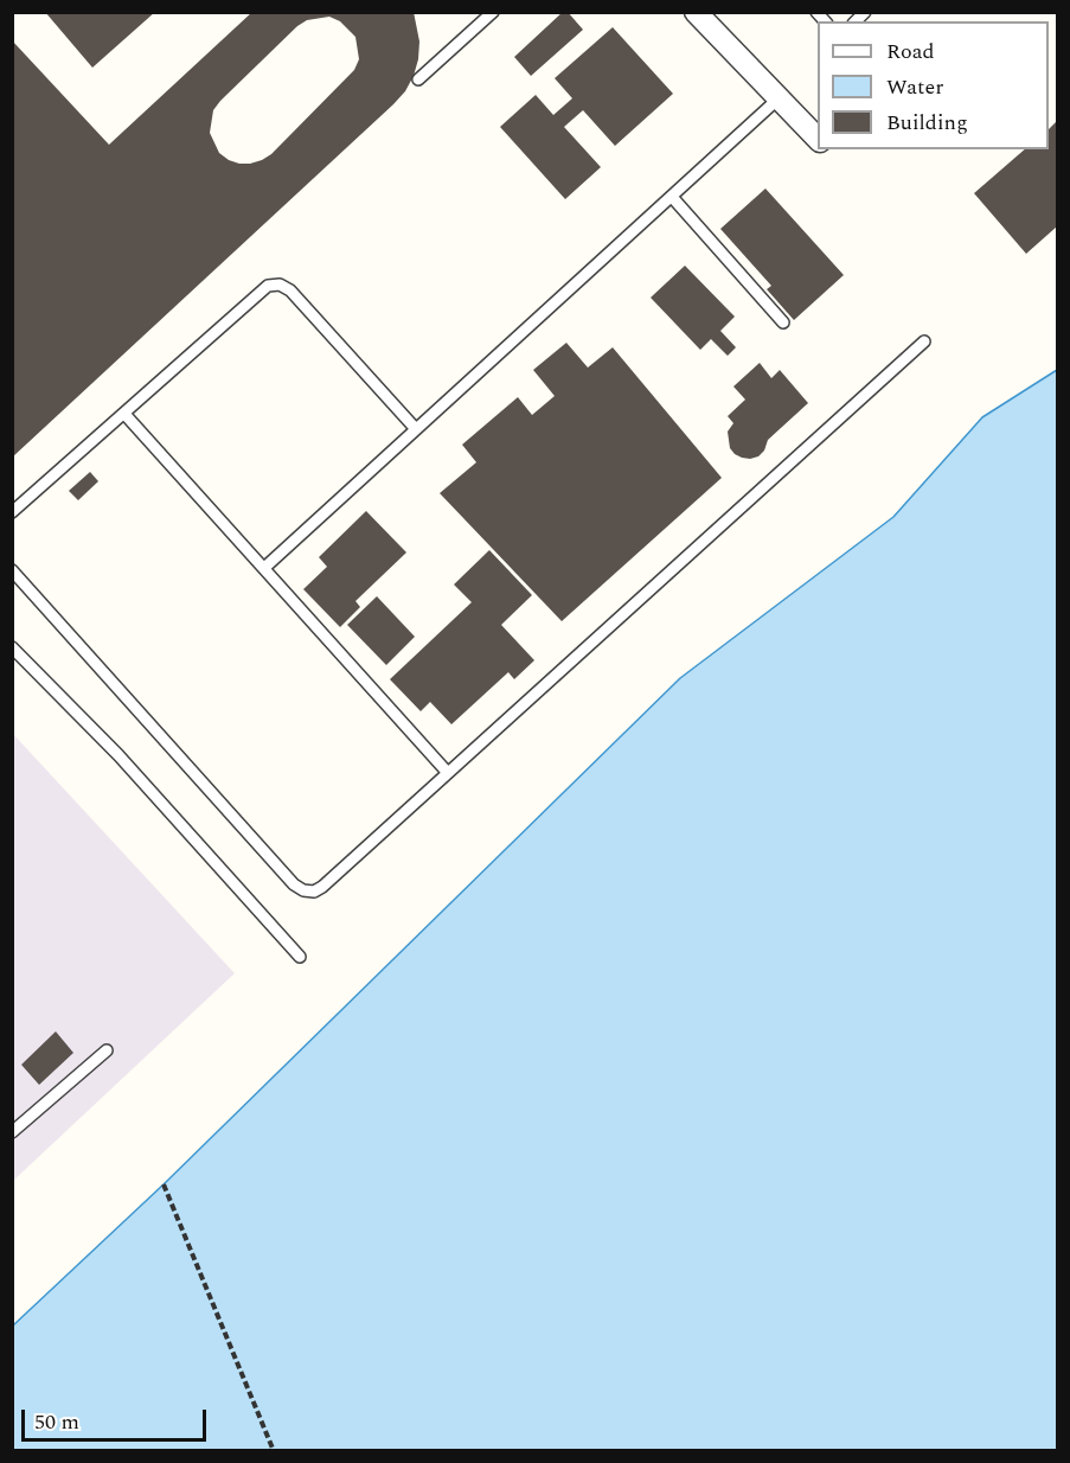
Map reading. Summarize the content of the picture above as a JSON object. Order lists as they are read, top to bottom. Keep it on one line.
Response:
{"legend":["Road","Water","Building"],"scale_bar":"50 m"}
